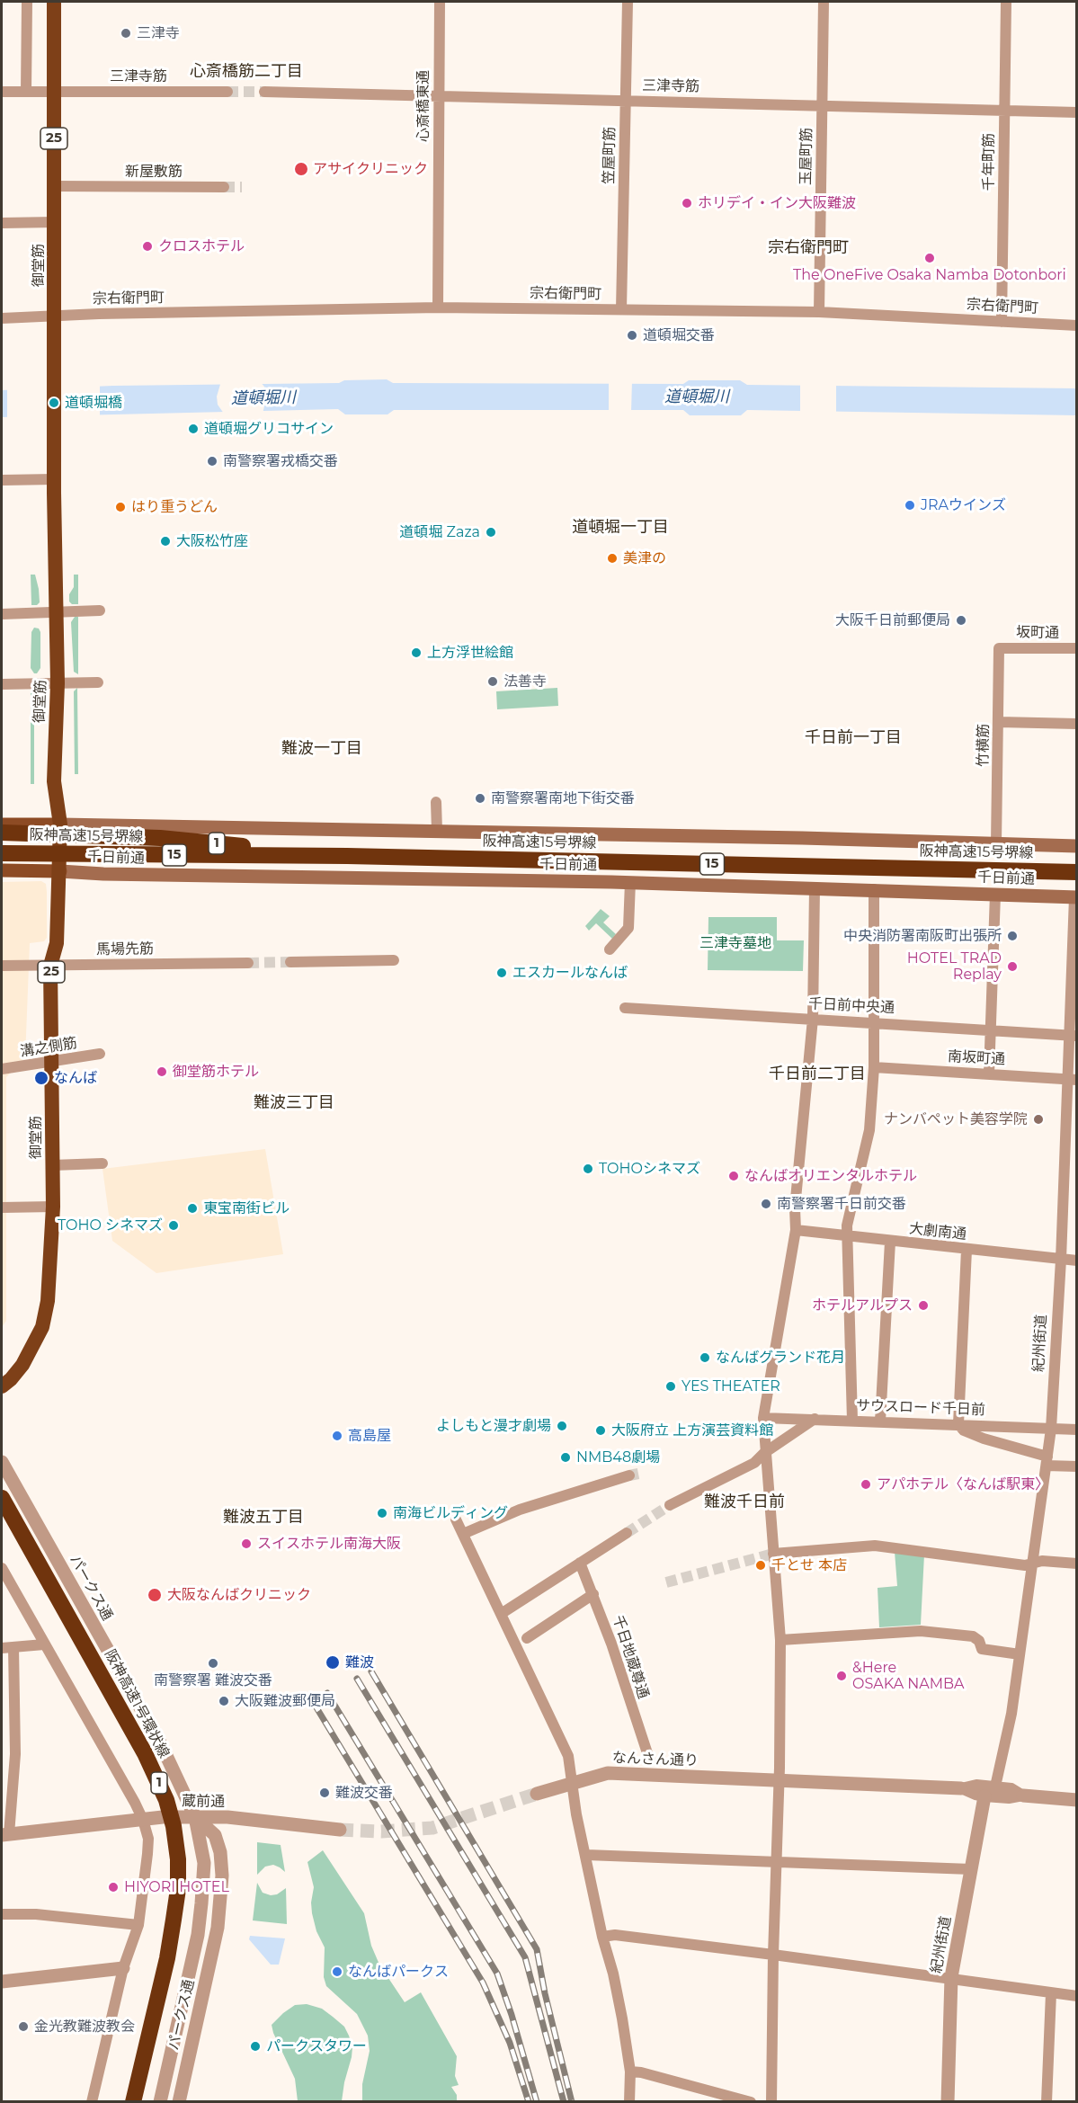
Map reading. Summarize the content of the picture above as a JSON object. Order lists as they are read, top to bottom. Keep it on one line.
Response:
{"streets":{"highway":["25","御堂筋","阪神高速15号堺線","1","15","阪神高速1号環状線"],"main road":["千日前通"],"street":["三津寺筋","心斎橋東通","笠屋町筋","玉屋町筋","千年町筋","新屋敷筋","宗右衛門町","坂町通","竹横筋","馬場先筋","千日前中央通","溝之側筋","南坂町通","大劇南通","紀州街道","サウスロード千日前","パークス通","千日地蔵尊通","なんさん通り","蔵前通"]},"crossings":[["三津寺筋","心斎橋東通"],["三津寺筋","笠屋町筋"],["三津寺筋","玉屋町筋"],["三津寺筋","千年町筋"],["三津寺筋","御堂筋"],["心斎橋東通","宗右衛門町"],["笠屋町筋","宗右衛門町"],["玉屋町筋","宗右衛門町"],["千年町筋","宗右衛門町"],["新屋敷筋","御堂筋"],["御堂筋","宗右衛門町"],["御堂筋","千日前通"],["御堂筋","馬場先筋"],["御堂筋","溝之側筋"],["坂町通","竹横筋"],["阪神高速15号堺線","1"],["千日前通","紀州街道"],["千日前中央通","紀州街道"],["南坂町通","紀州街道"],["大劇南通","紀州街道"],["紀州街道","サウスロード千日前"],["紀州街道","なんさん通り"],["パークス通","蔵前通"]],"districts":["心斎橋筋二丁目","宗右衛門町","道頓堀一丁目","千日前一丁目","難波一丁目","千日前二丁目","難波三丁目","難波千日前","難波五丁目"],"water":["道頓堀川"],"parks":["三津寺墓地"],"places":["三津寺","アサイクリニック","ホリデイ・イン大阪難波","クロスホテル","The OneFive Osaka Namba Dotonbori","道頓堀交番","道頓堀橋","道頓堀グリコサイン","南警察署戎橋交番","JRAウインズ","はり重うどん","道頓堀 Zaza","大阪松竹座","美津の","大阪千日前郵便局","上方浮世絵館","法善寺","南警察署南地下街交番","中央消防署南阪町出張所","HOTEL TRAD Replay","エスカールなんば","御堂筋ホテル","なんば","ナンバペット美容学院","TOHOシネマズ","なんばオリエンタルホテル","南警察署千日前交番","東宝南街ビル","TOHO シネマズ","ホテルアルプス","なんばグランド花月","YES THEATER","よしもと漫才劇場","大阪府立 上方演芸資料館","高島屋","NMB48劇場","アパホテル〈なんば駅東〉","南海ビルディング","スイスホテル南海大阪","千とせ 本店","大阪なんばクリニック","難波","南警察署 難波交番","&Here OSAKA NAMBA","大阪難波郵便局","難波交番","HIYORI HOTEL","なんばパークス","金光教難波教会","パークスタワー"]}
